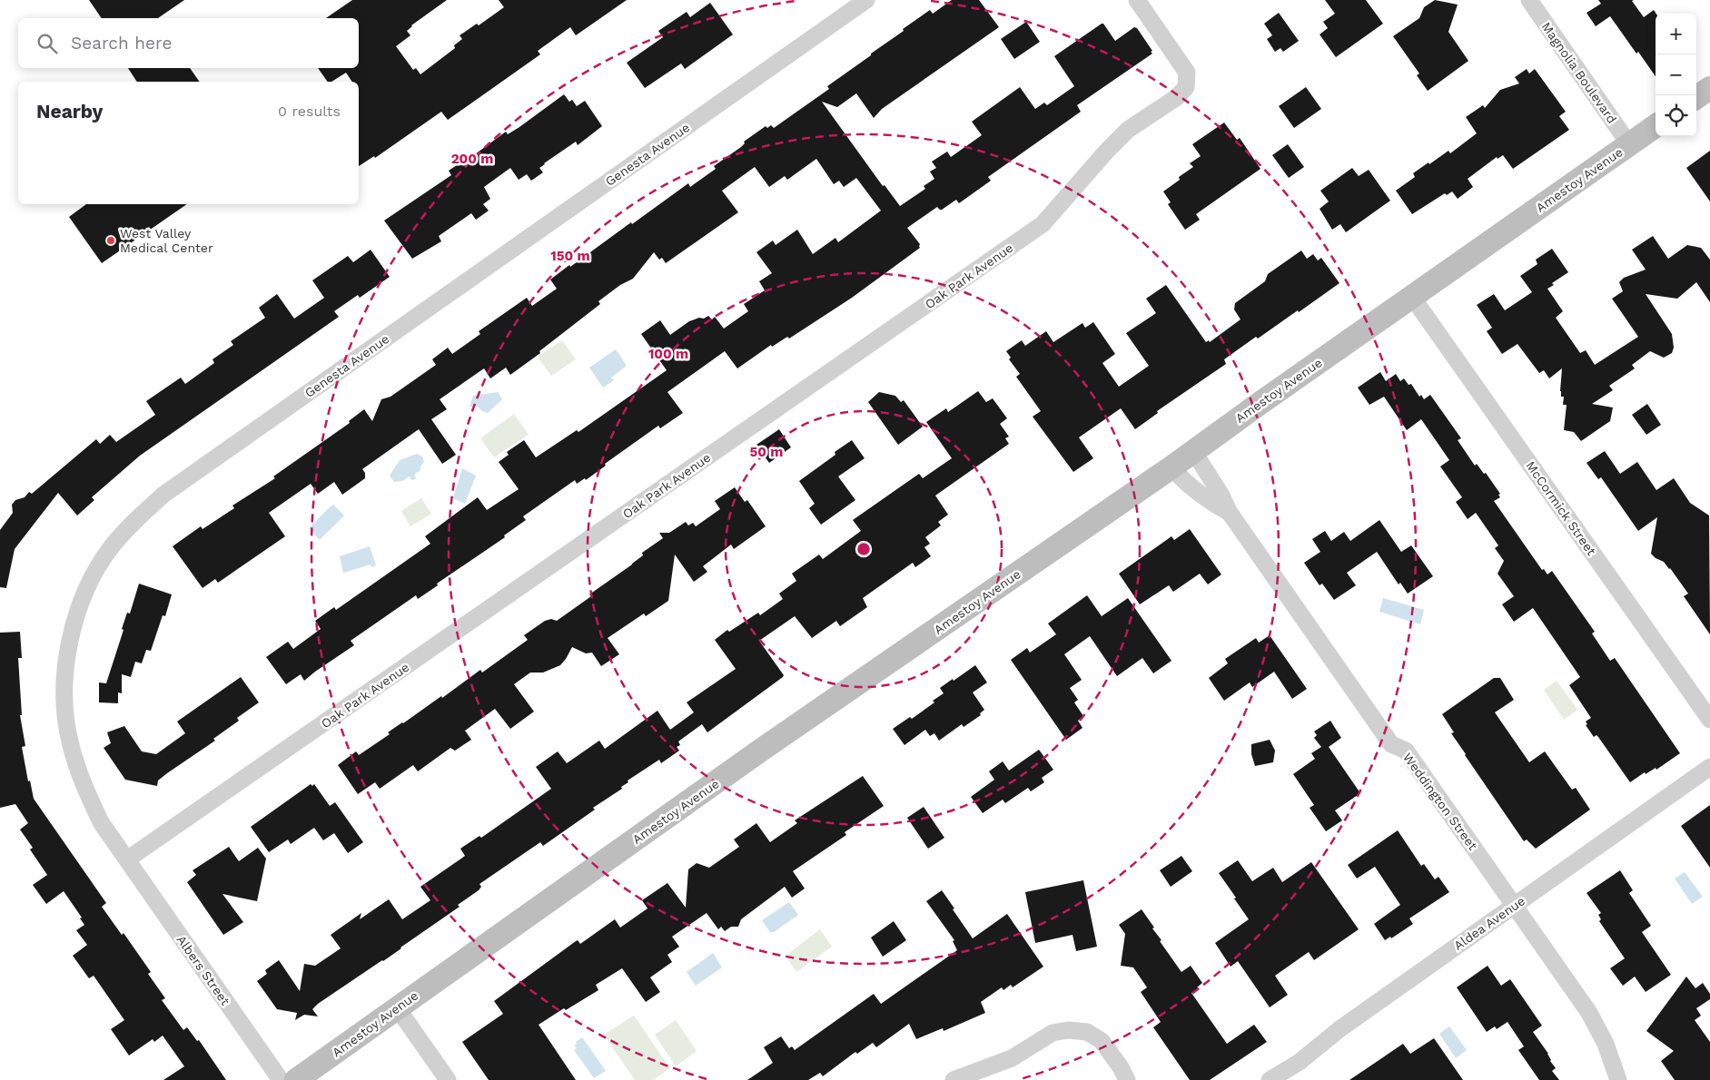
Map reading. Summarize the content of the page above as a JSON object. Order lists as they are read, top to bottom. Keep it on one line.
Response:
{"streets":{"street":["Magnolia Boulevard","Genesta Avenue","Amestoy Avenue","Oak Park Avenue","McCormick Street","Weddington Street","Aldea Avenue","Albers Street"]},"crossings":[["Magnolia Boulevard","Amestoy Avenue"],["Genesta Avenue","Oak Park Avenue"],["Genesta Avenue","Albers Street"],["Amestoy Avenue","McCormick Street"],["Amestoy Avenue","Weddington Street"],["Oak Park Avenue","Albers Street"],["Weddington Street","Aldea Avenue"]],"places":["West Valley Medical Center"],"page":{"map_buttons":["+","−"],"search":"Search here","heading":["Nearby","0 results"]},"rings":["200 m","150 m","100 m","50 m"]}
